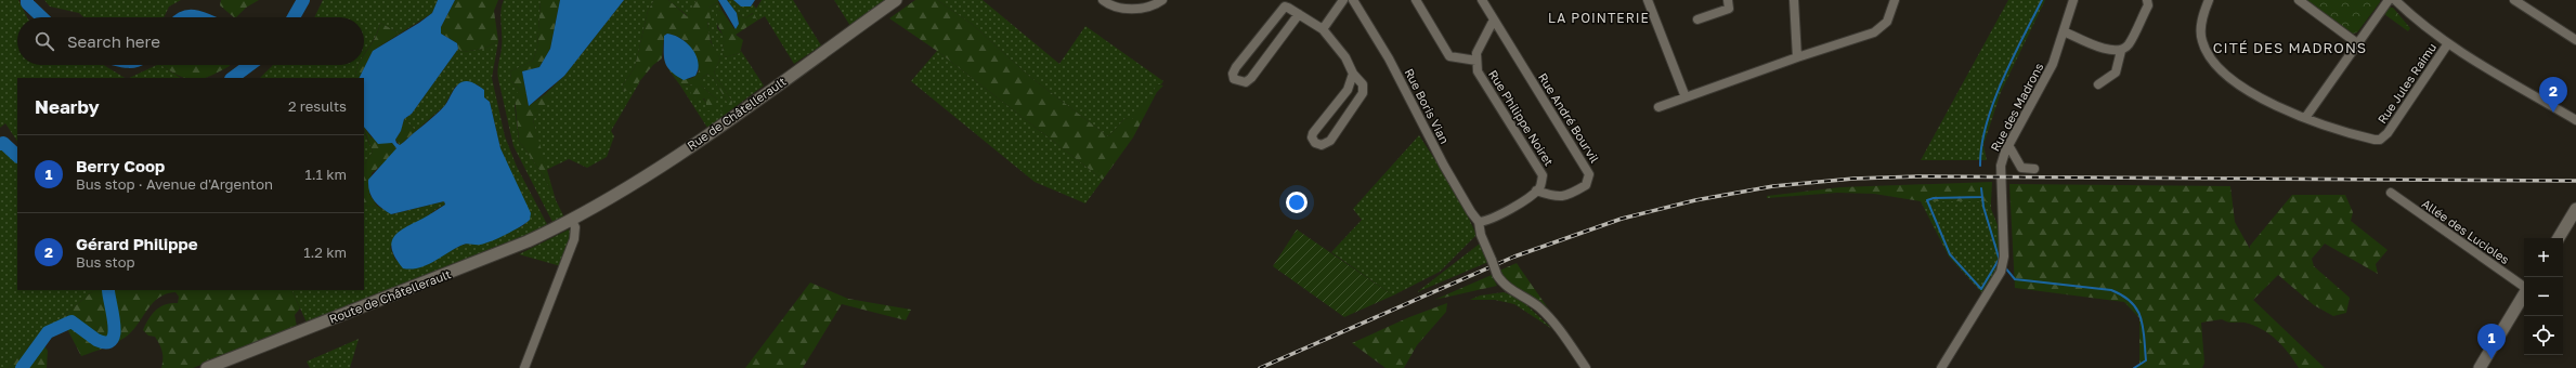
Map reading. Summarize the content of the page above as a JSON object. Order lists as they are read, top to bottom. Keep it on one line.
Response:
{"streets":{"main road":["Rue de Châtellerault","Route de Châtellerault"],"street":["Rue Jules Raimu","Rue Boris Vian","Rue des Madrons","Rue Philippe Noiret","Rue André Bourvil","Allée des Lucioles"]},"crossings":[["Rue de Châtellerault","Route de Châtellerault"],["Rue Philippe Noiret","Rue André Bourvil"]],"districts":["LA POINTERIE","CITÉ DES MADRONS"],"page":{"search":"Search here","pins":["2","1"],"heading":["Nearby","2 results"],"list":[{"mark":"1","name":"Berry Coop","note":"Bus stop · Avenue d'Argenton","value":"1.1 km"},{"mark":"2","name":"Gérard Philippe","note":"Bus stop","value":"1.2 km"}],"map_buttons":["+","−"]}}
